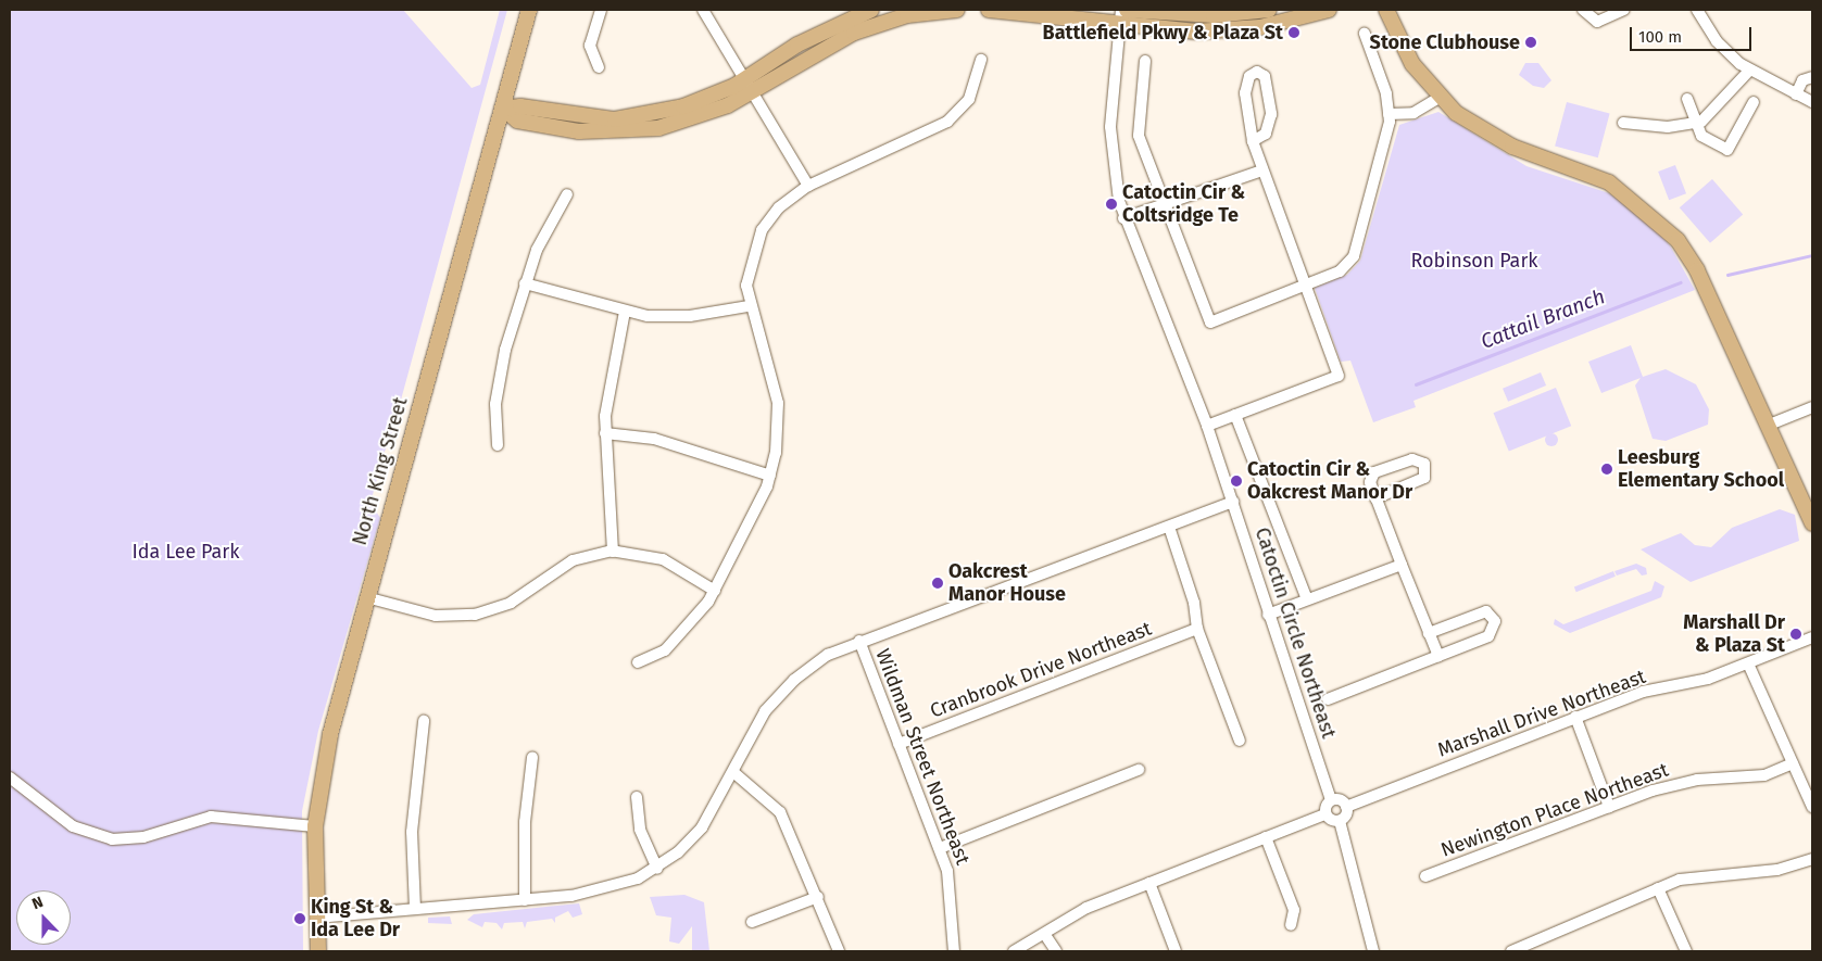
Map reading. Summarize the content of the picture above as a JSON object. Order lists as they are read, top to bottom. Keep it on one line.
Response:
{"streets":{"main road":["North King Street"],"street":["Catoctin Circle Northeast","Cranbrook Drive Northeast","Marshall Drive Northeast","Wildman Street Northeast","Newington Place Northeast"]},"crossings":[["Cranbrook Drive Northeast","Wildman Street Northeast"]],"water":["Cattail Branch"],"parks":["Robinson Park","Ida Lee Park"],"places":["Battlefield Pkwy & Plaza St","Stone Clubhouse","Catoctin Cir & Coltsridge Te","Leesburg Elementary School","Catoctin Cir & Oakcrest Manor Dr","Oakcrest Manor House","Marshall Dr & Plaza St","King St & Ida Lee Dr"],"scale_bar":"100 m","north":"top"}
